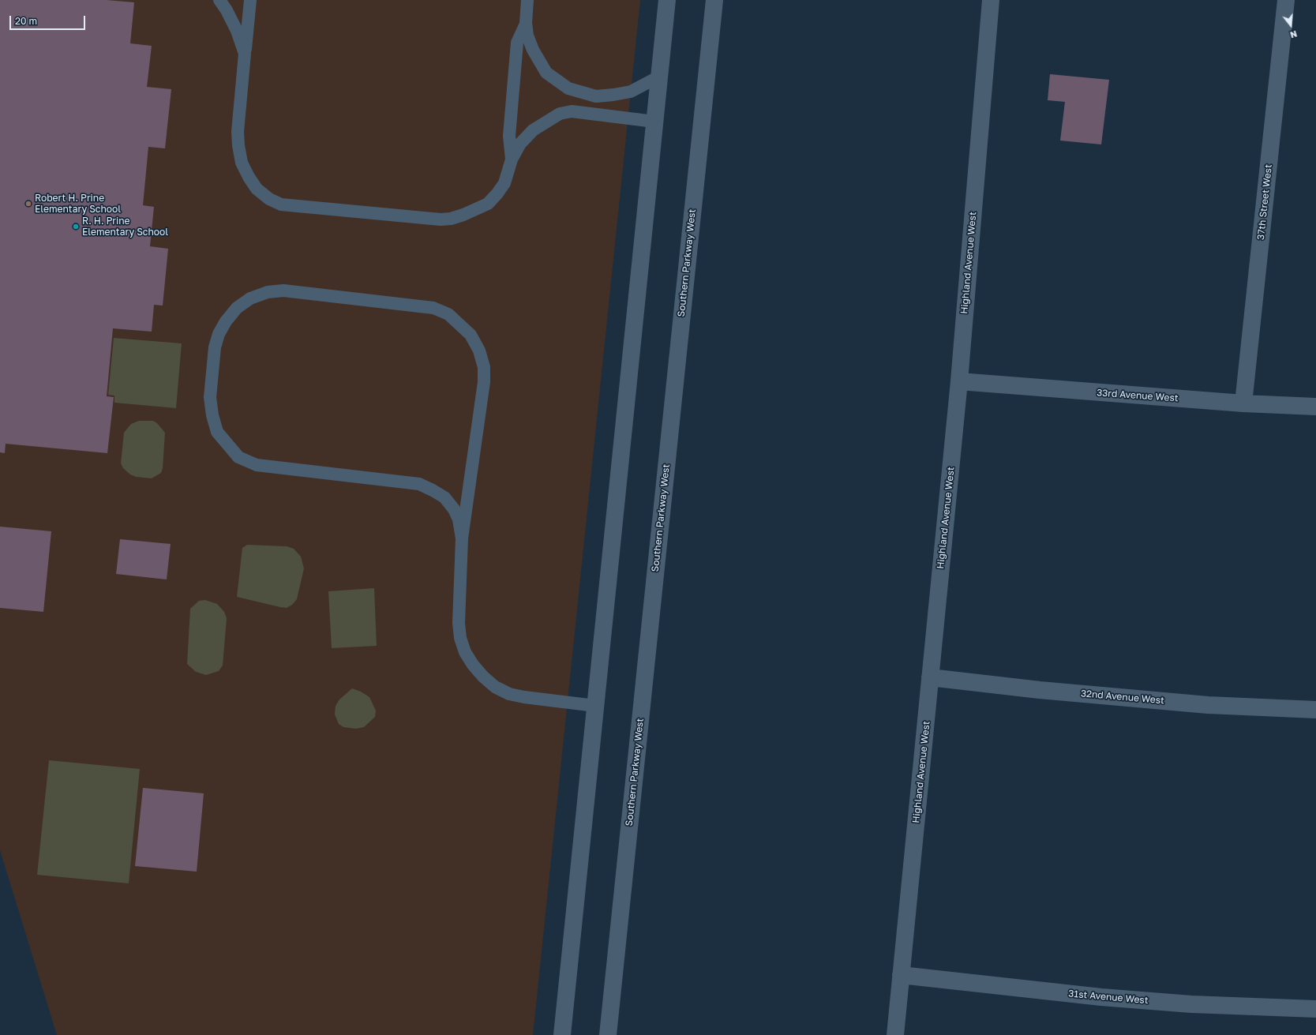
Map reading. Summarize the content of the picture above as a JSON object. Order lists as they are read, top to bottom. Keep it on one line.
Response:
{"streets":{"street":["37th Street West","Southern Parkway West","Highland Avenue West","33rd Avenue West","32nd Avenue West","31st Avenue West"]},"crossings":[["37th Street West","33rd Avenue West"],["Highland Avenue West","33rd Avenue West"],["Highland Avenue West","32nd Avenue West"],["Highland Avenue West","31st Avenue West"]],"places":["Robert H. Prine Elementary School","R. H. Prine Elementary School"],"scale_bar":"20 m","north":"bottom"}
